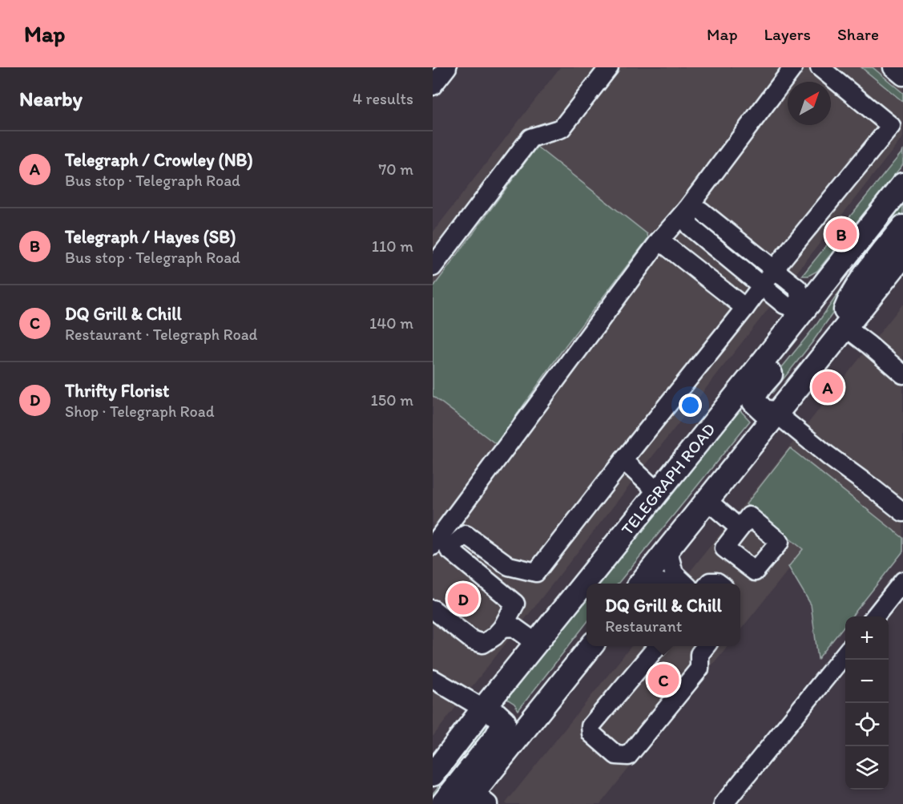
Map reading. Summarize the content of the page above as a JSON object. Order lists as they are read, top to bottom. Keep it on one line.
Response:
{"streets":{"main road":["TELEGRAPH ROAD"]},"north":"top right","page":{"header":"Map","nav":["Map","Layers","Share"],"heading":["Nearby","4 results"],"list":[{"mark":"A","name":"Telegraph / Crowley (NB)","note":"Bus stop · Telegraph Road","value":"70 m"},{"mark":"B","name":"Telegraph / Hayes (SB)","note":"Bus stop · Telegraph Road","value":"110 m"},{"mark":"C","name":"DQ Grill & Chill","note":"Restaurant · Telegraph Road","value":"140 m"},{"mark":"D","name":"Thrifty Florist","note":"Shop · Telegraph Road","value":"150 m"}],"pins":["B","A","D","C"],"popup":["DQ Grill & Chill","Restaurant"],"map_buttons":["+","−"]}}
